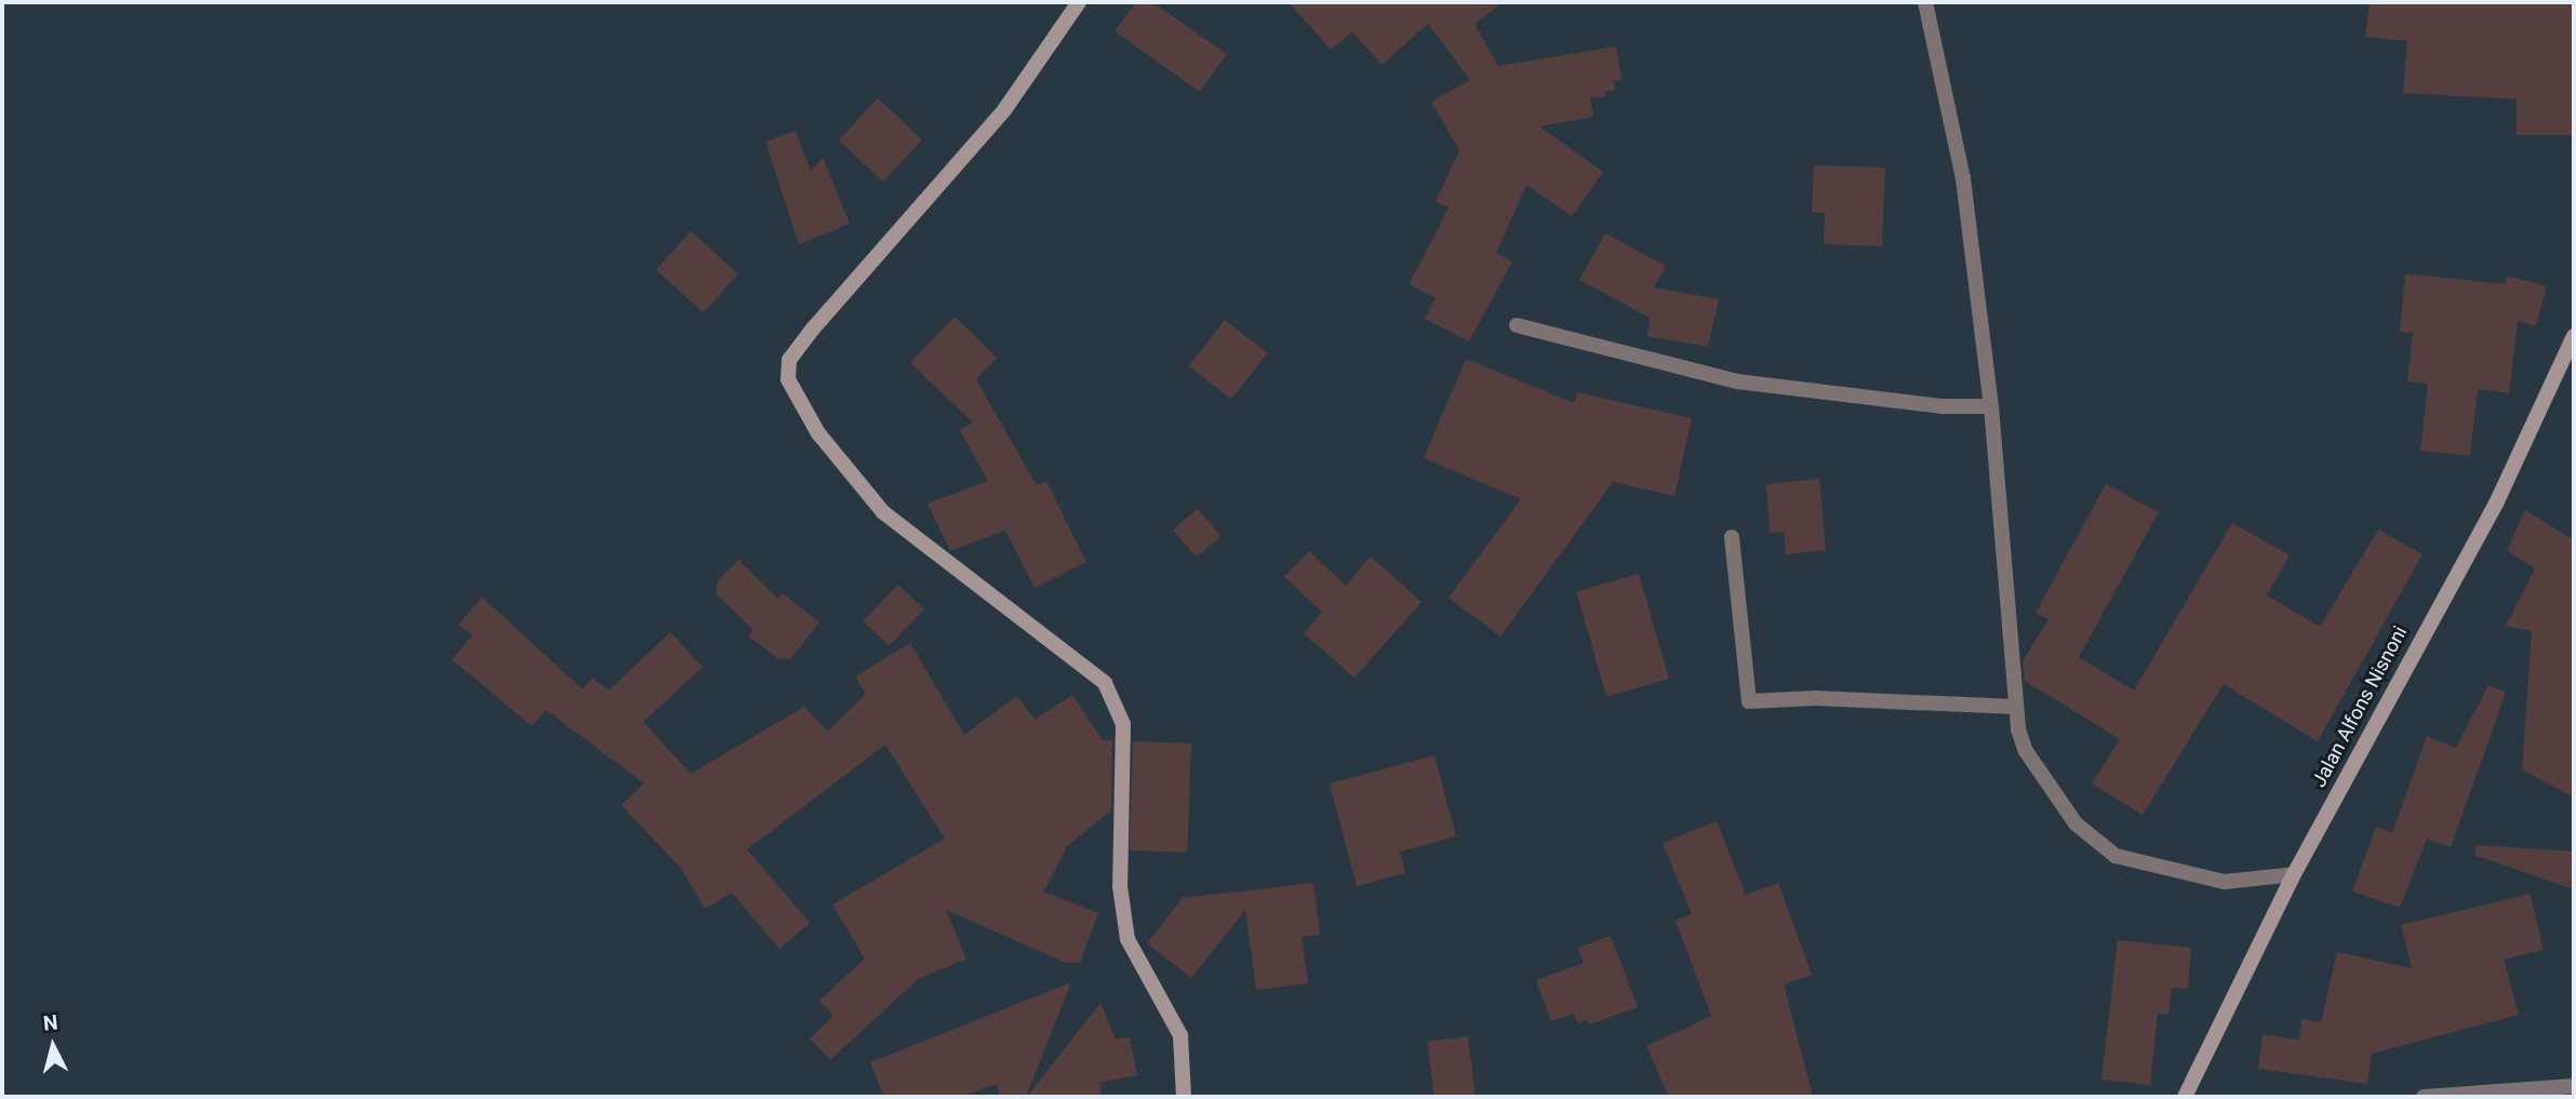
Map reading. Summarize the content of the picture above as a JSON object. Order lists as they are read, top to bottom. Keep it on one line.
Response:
{"streets":{"street":["Jalan Alfons Nisnoni"]},"north":"top"}
